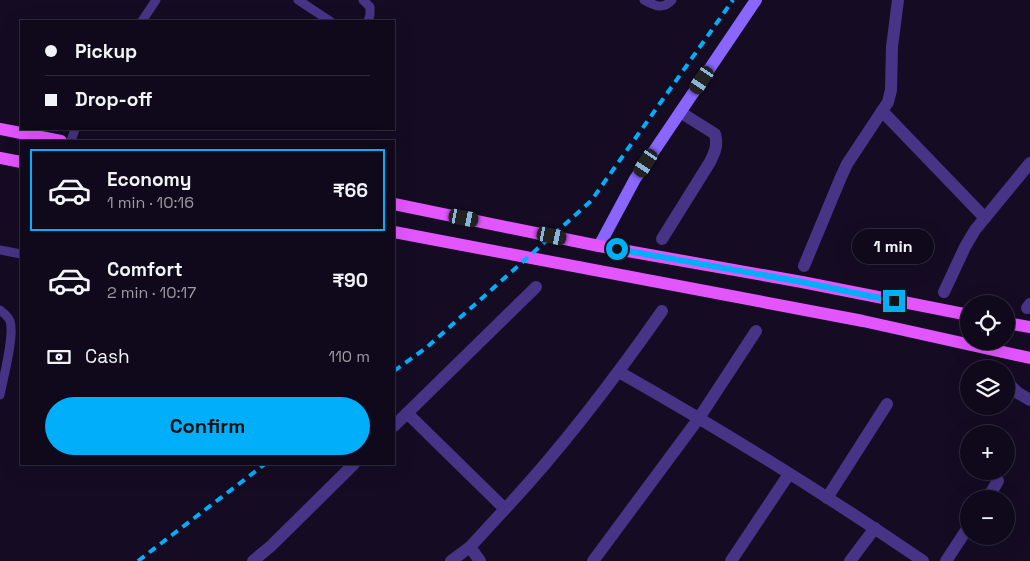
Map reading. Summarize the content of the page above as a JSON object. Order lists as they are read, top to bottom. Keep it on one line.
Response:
{"page":{"banner":["Pickup","Drop-off"],"list":[{"name":"Economy","note":"1 min · 10:16","value":"₹66"},{"name":"Comfort","note":"2 min · 10:17","value":"₹90"}],"bubble":"1 min","map_buttons":["+","−"],"pay":["Cash","110 m"],"buttons":"Confirm"}}
